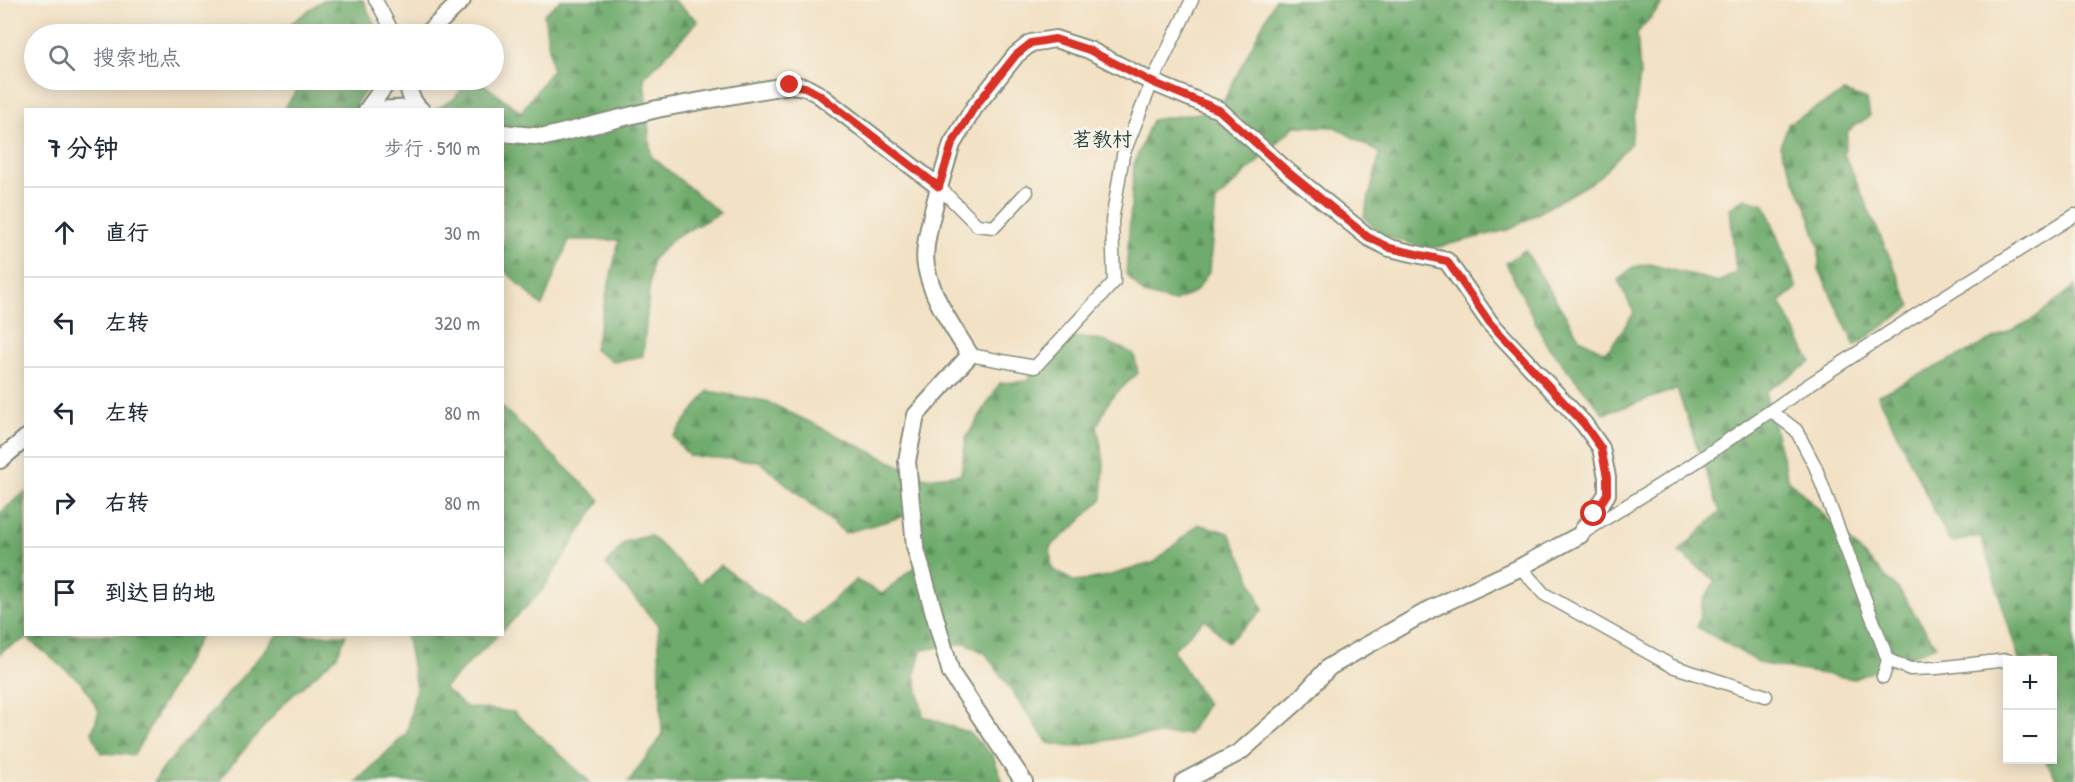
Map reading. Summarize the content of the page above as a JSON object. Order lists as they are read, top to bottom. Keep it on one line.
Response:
{"districts":["茗教村"],"page":{"search":"搜索地点","heading":["7 分钟","步行 · 510 m"],"list":[["直行","30 m"],["左转","320 m"],["左转","80 m"],["右转","80 m"],"到达目的地"],"map_buttons":["+","−"]}}
